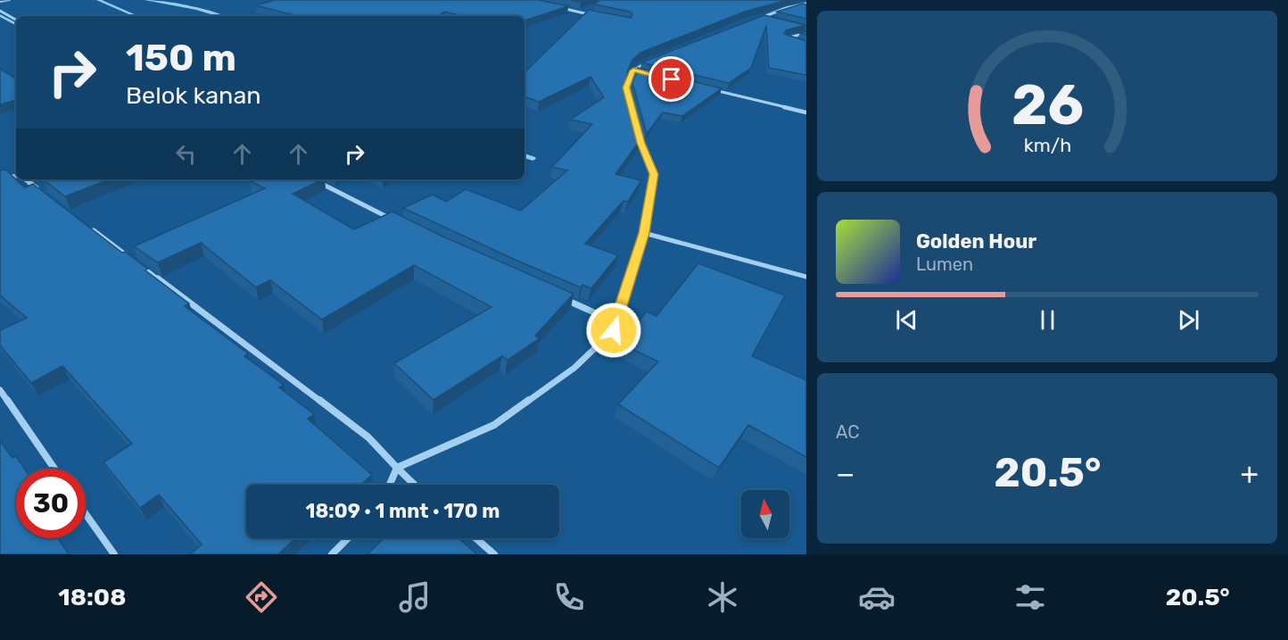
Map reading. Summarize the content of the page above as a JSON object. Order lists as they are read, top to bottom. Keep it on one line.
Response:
{"north":"top","page":{"turn":["150 m","Belok kanan"],"song":["Golden Hour","Lumen"],"tile":"AC","heat":["−","20.5°","+"],"limit":"30","trip":"18:09 · 1 mnt · 170 m","tabs":["18:08","20.5°"],"gauge":["26","km/h"]}}
